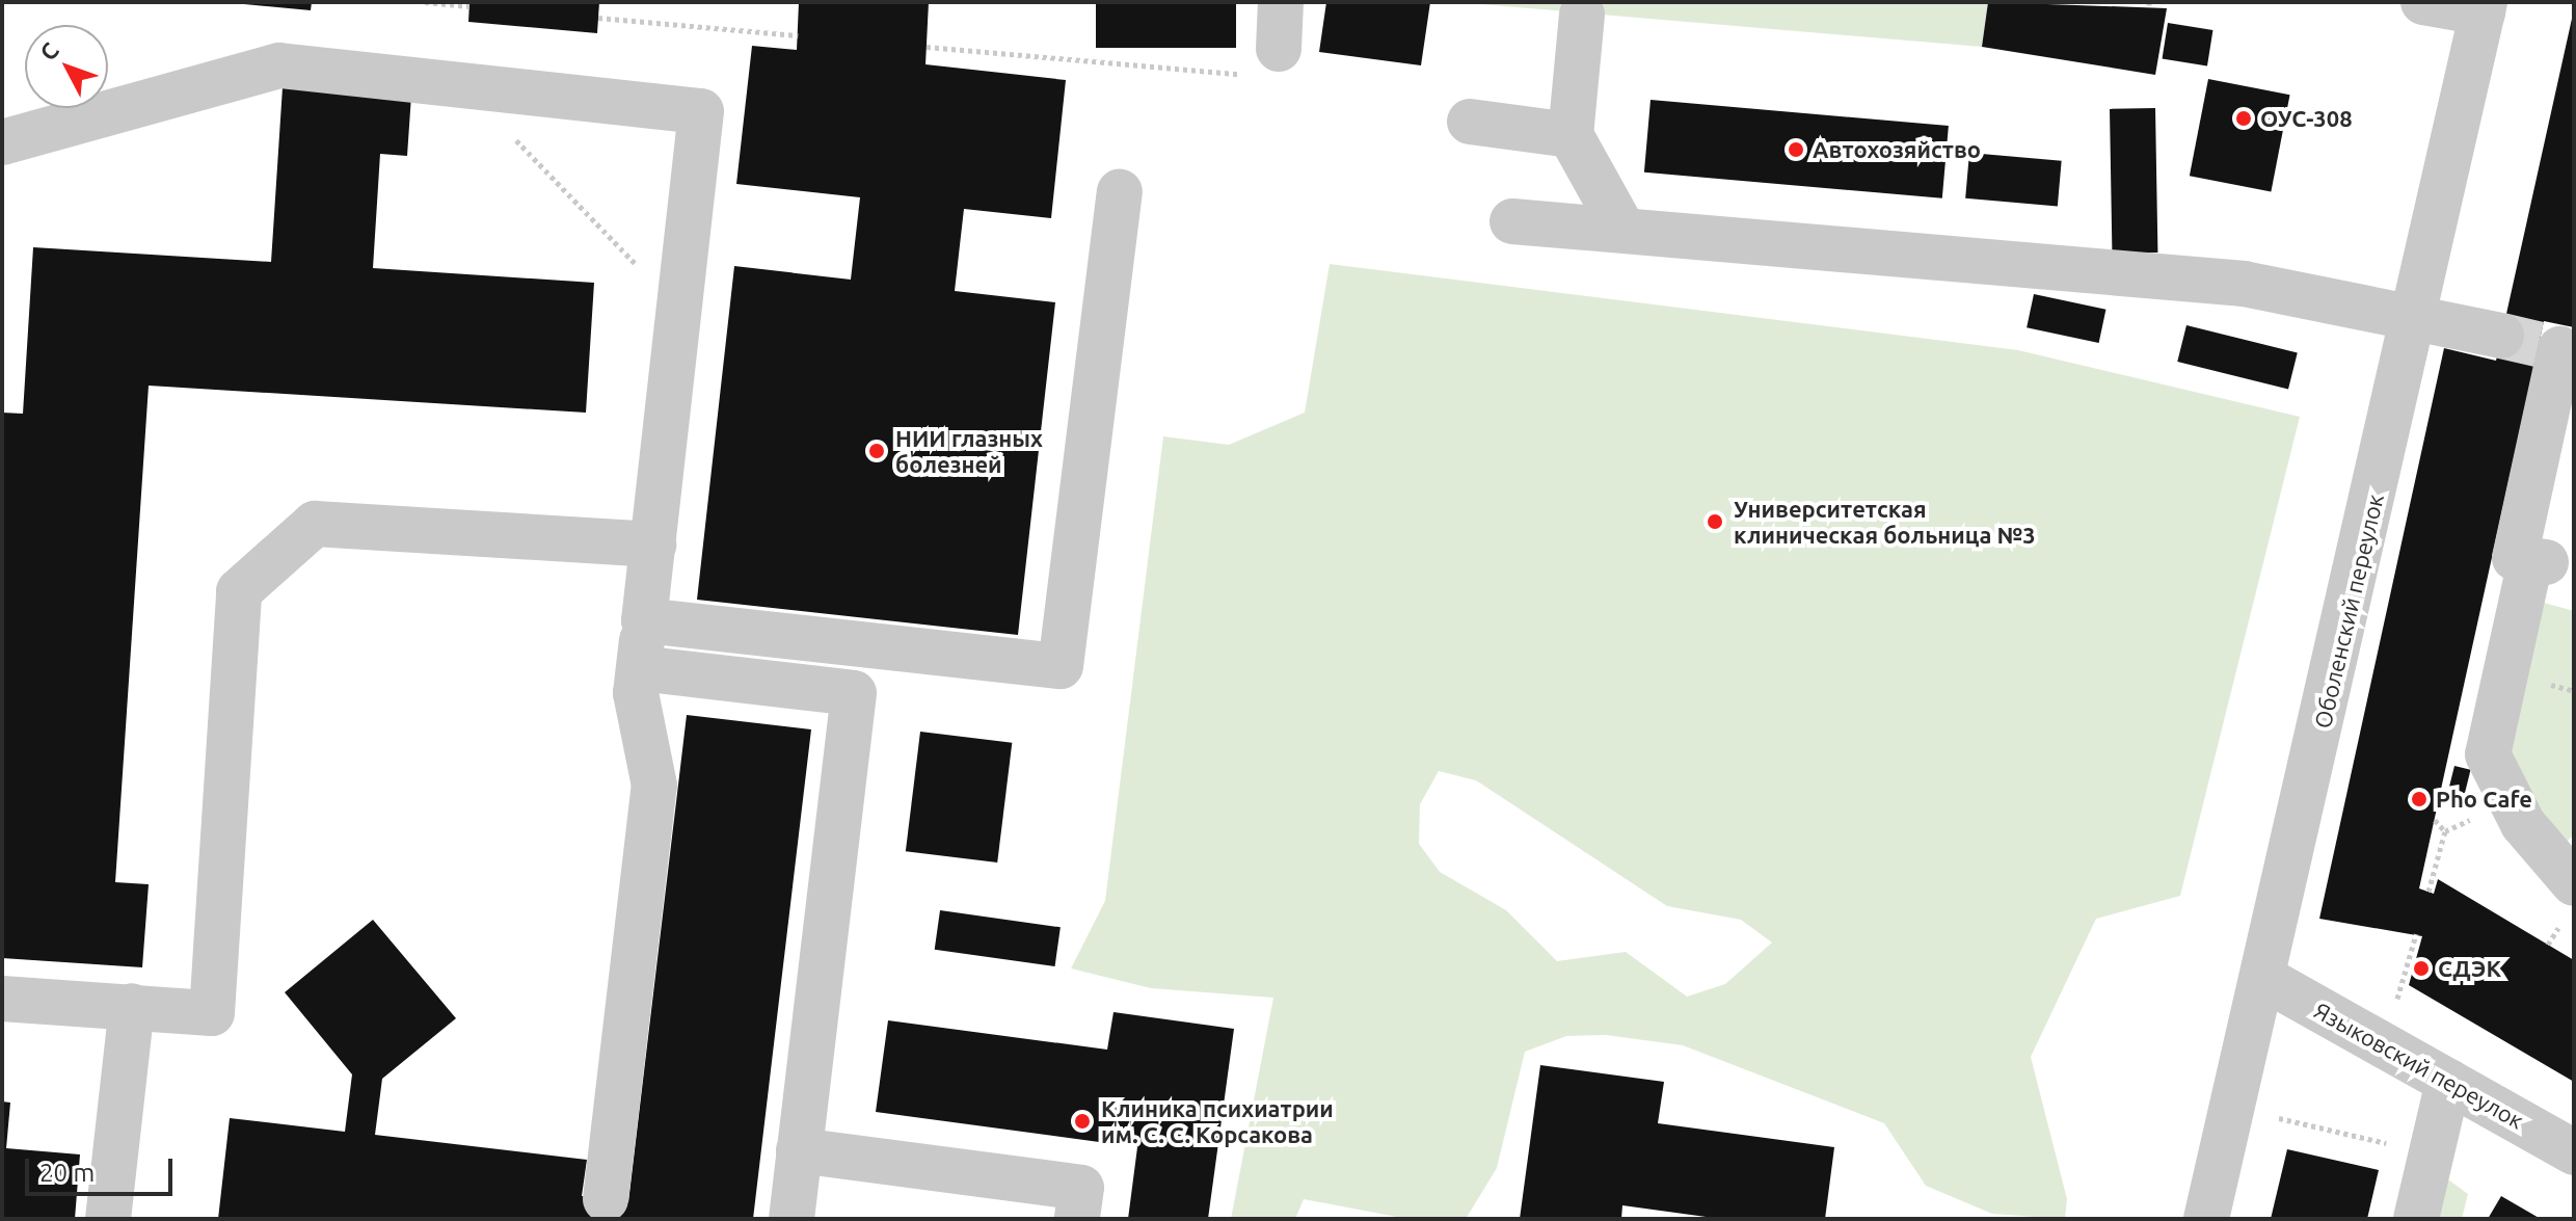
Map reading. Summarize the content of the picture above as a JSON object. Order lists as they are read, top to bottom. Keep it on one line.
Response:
{"streets":{"street":["Оболенский переулок","Языковский переулок"]},"crossings":[["Оболенский переулок","Языковский переулок"]],"places":["ОУС-308","Автохозяйство","НИИ глазных болезней","Университетская клиническая больница №3","Pho Cafe","СДЭК","Клиника психиатрии им. С. С. Корсакова"],"scale_bar":"20 m","north":"top left"}
